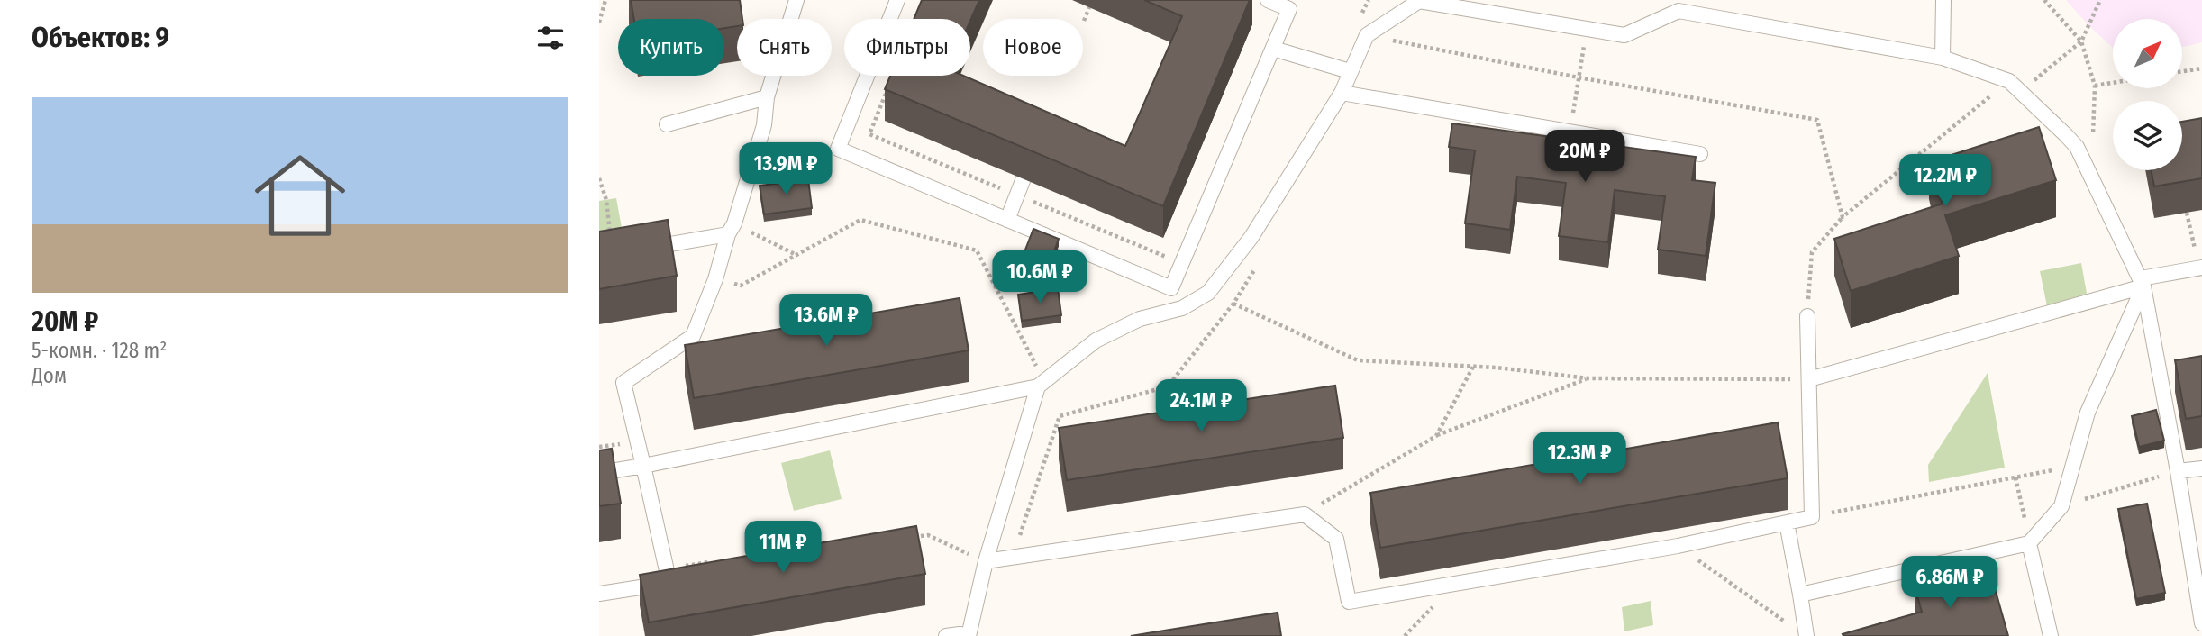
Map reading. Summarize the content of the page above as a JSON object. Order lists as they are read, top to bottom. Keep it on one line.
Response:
{"north":"top right","page":{"heading":"Объектов: 9","chip":["Купить","Снять","Фильтры","Новое"],"list":[{"name":"20M ₽","note":"5-комн. · 128 m² · Дом"}],"price":["20M ₽","13.9M ₽","12.2M ₽","10.6M ₽","13.6M ₽","24.1M ₽","12.3M ₽","11M ₽","6.86M ₽"]}}
